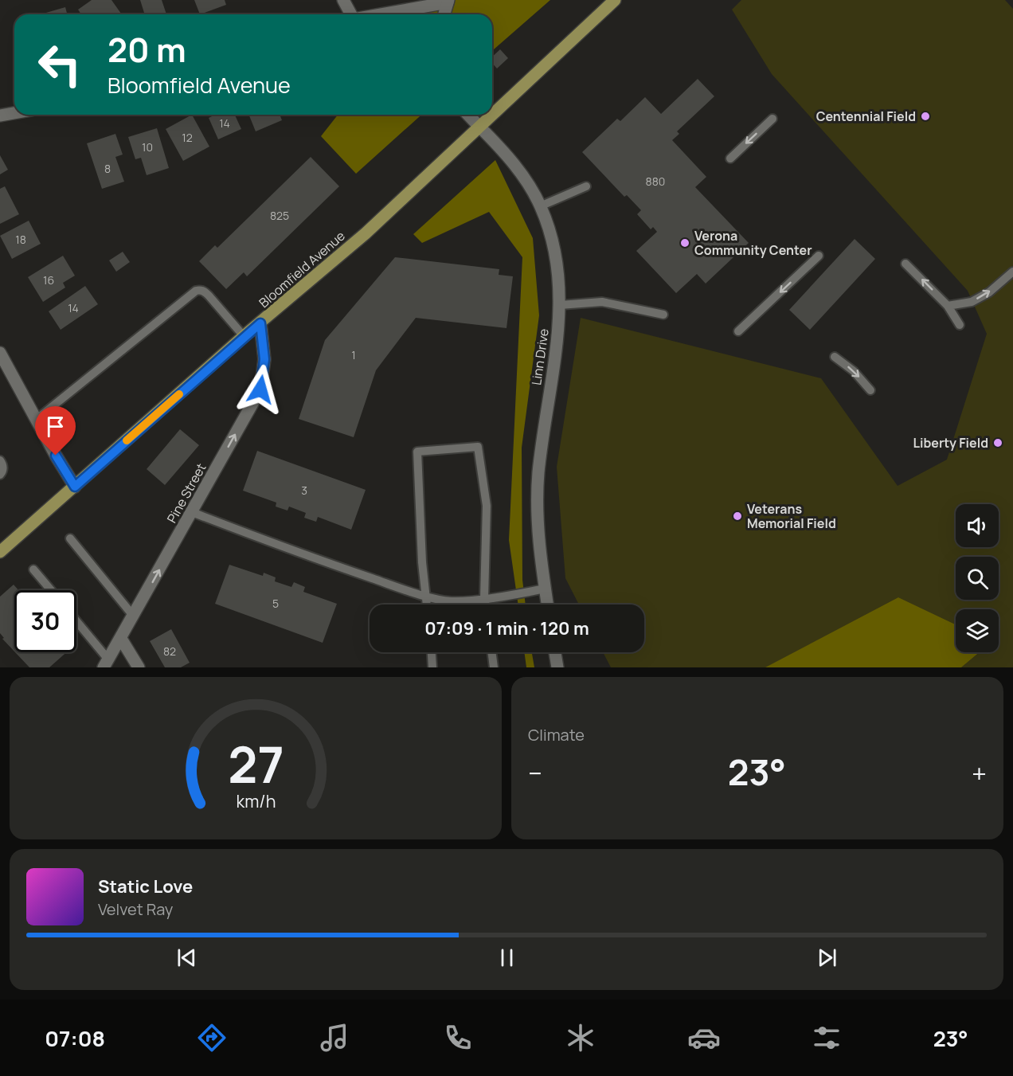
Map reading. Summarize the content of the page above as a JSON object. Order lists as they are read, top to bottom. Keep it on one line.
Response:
{"streets":{"main road":["Bloomfield Avenue"],"street":["Linn Drive","Pine Street"]},"crossings":[["Bloomfield Avenue","Linn Drive"],["Bloomfield Avenue","Pine Street"]],"one_way":["Pine Street"],"places":["Centennial Field","Verona Community Center","Liberty Field","Veterans Memorial Field"],"house_numbers":["14","12","10","8","880","825","18","16","14","1","3","5","82"],"page":{"turn":["20 m","Bloomfield Avenue"],"limit":"30","trip":"07:09 · 1 min · 120 m","tile":"Climate","heat":["−","23°","+"],"song":["Static Love","Velvet Ray"],"tabs":["07:08","23°"],"gauge":["27","km/h"]}}
